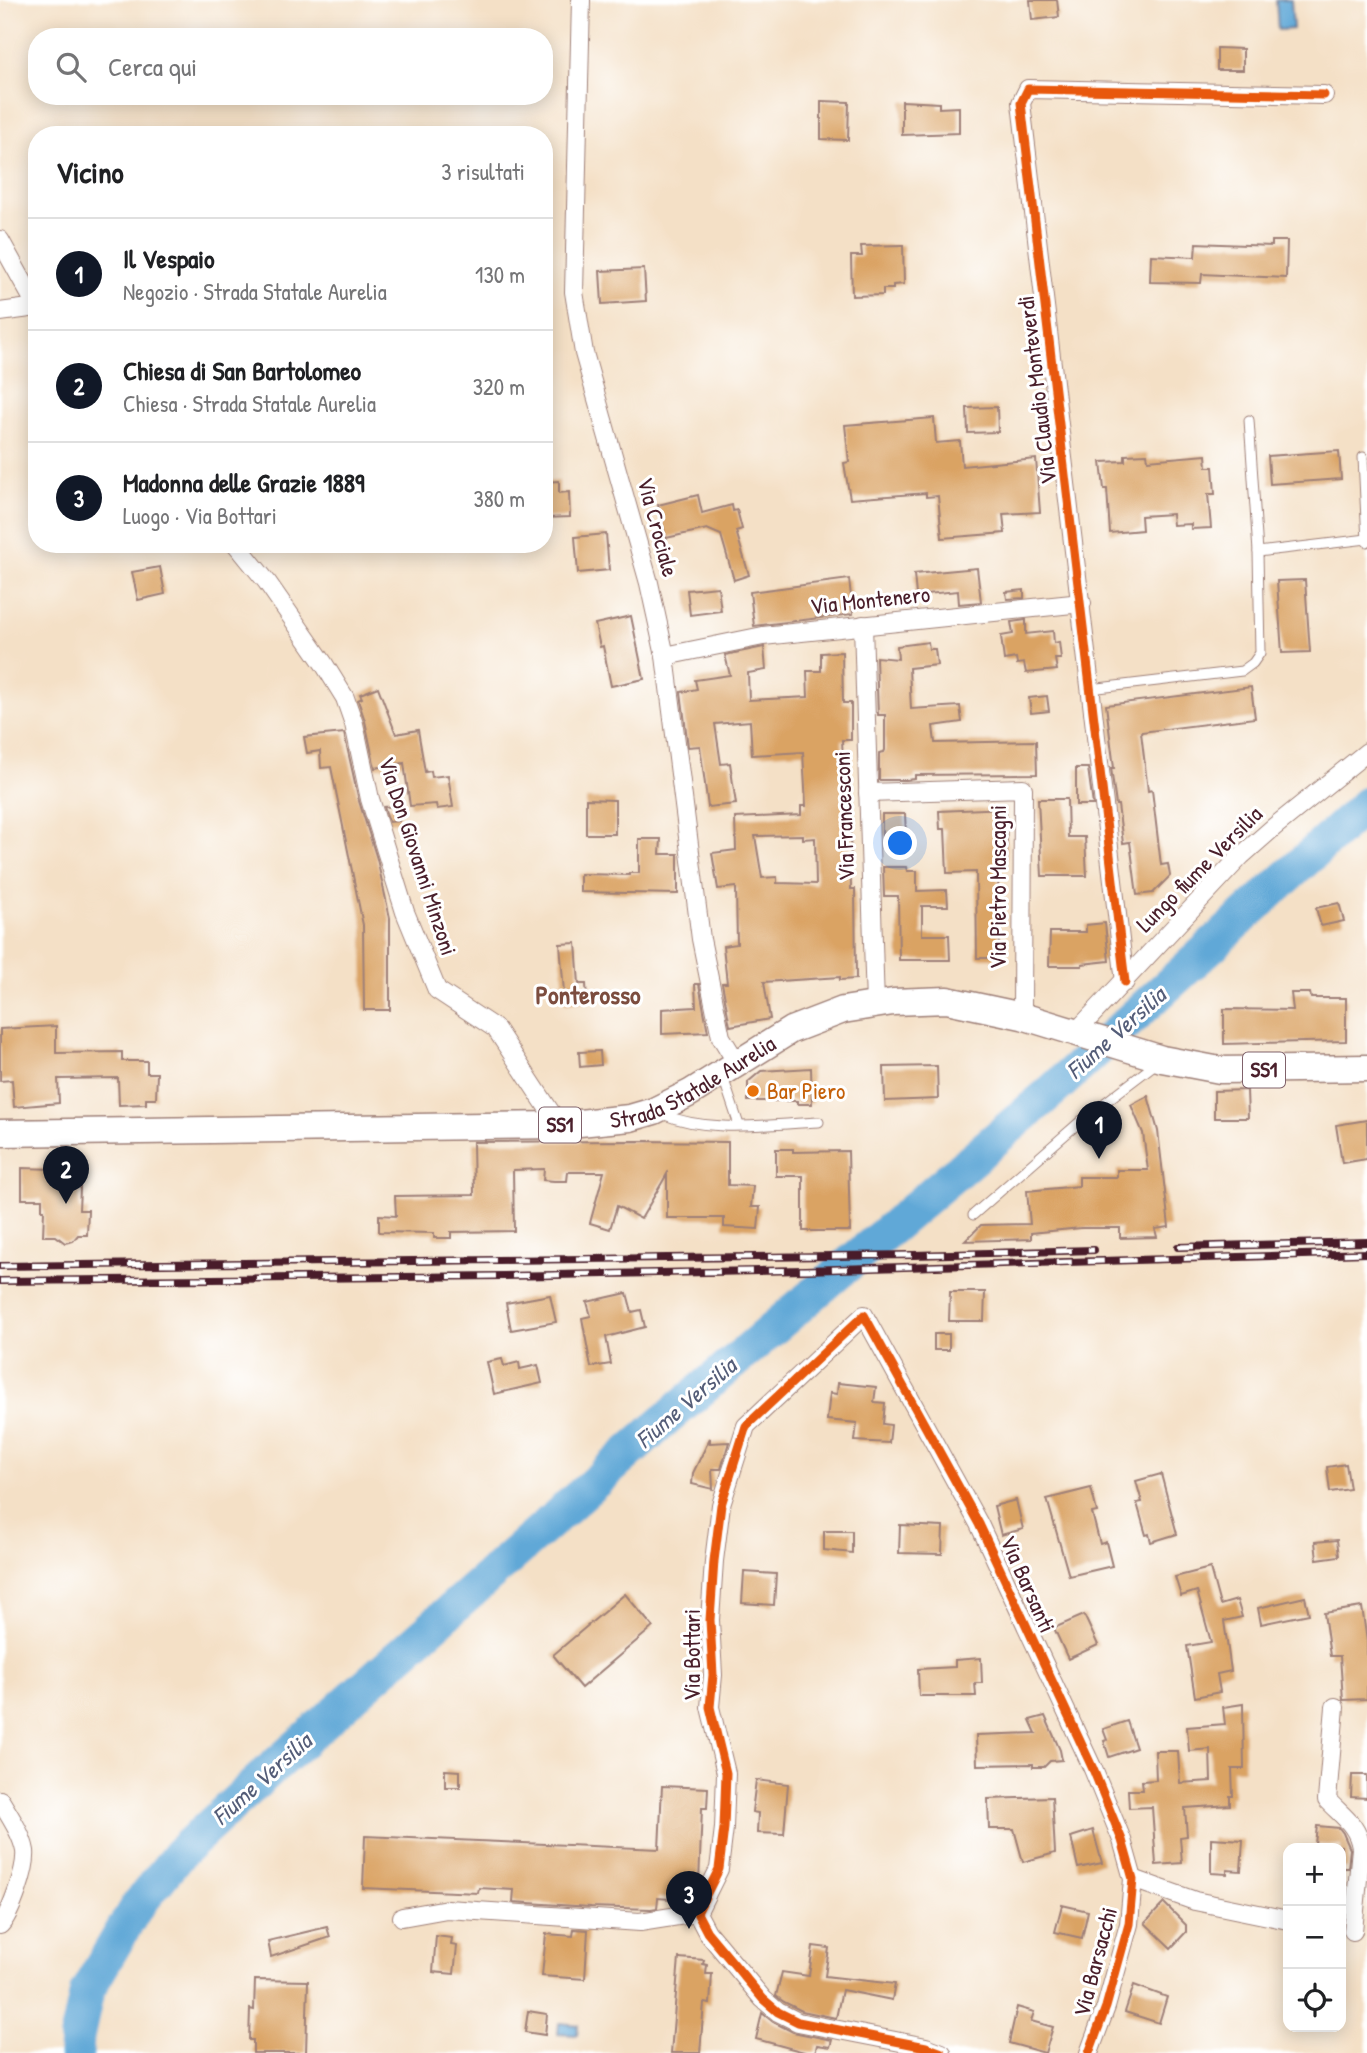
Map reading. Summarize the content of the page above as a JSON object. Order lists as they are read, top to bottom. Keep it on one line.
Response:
{"streets":{"main road":["SS1","Strada Statale Aurelia"],"street":["Via Claudio Monteverdi","Via Crociale","Via Montenero","Via Francesconi","Via Don Giovanni Minzoni","Lungo fiume Versilia","Via Pietro Mascagni","Via Barsanti","Via Bottari","Via Barsacchi"]},"crossings":[["Via Claudio Monteverdi","Via Montenero"],["Via Claudio Monteverdi","Lungo fiume Versilia"],["Via Crociale","Via Montenero"],["Via Crociale","Strada Statale Aurelia"],["Via Montenero","Via Francesconi"],["Via Francesconi","Via Pietro Mascagni"],["Via Francesconi","Strada Statale Aurelia"],["Via Don Giovanni Minzoni","Strada Statale Aurelia"],["Lungo fiume Versilia","Strada Statale Aurelia"],["Via Pietro Mascagni","Strada Statale Aurelia"],["Via Barsanti","Via Bottari"],["Via Barsanti","Via Barsacchi"]],"districts":["Ponterosso"],"water":["Fiume Versilia"],"places":["Bar Piero"],"page":{"search":"Cerca qui","heading":["Vicino","3 risultati"],"list":[{"mark":"1","name":"Il Vespaio","note":"Negozio · Strada Statale Aurelia","value":"130 m"},{"mark":"2","name":"Chiesa di San Bartolomeo","note":"Chiesa · Strada Statale Aurelia","value":"320 m"},{"mark":"3","name":"Madonna delle Grazie 1889","note":"Luogo · Via Bottari","value":"380 m"}],"pins":["1","2","3"],"map_buttons":["+","−"]}}
